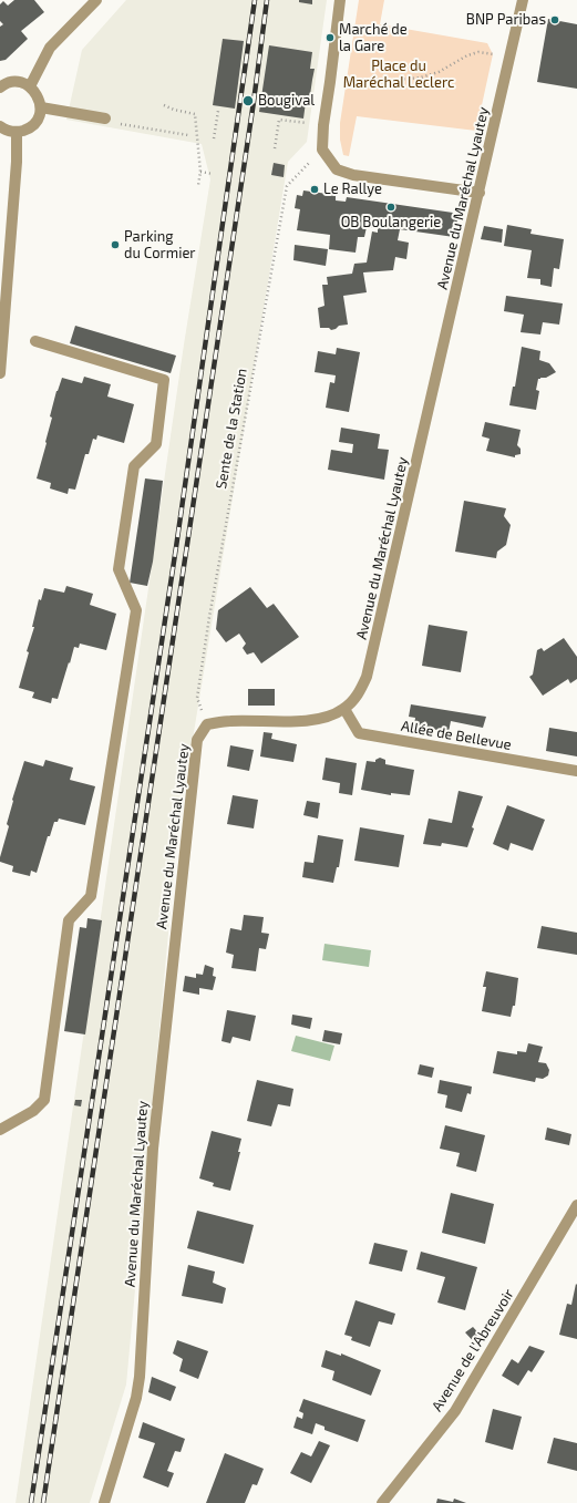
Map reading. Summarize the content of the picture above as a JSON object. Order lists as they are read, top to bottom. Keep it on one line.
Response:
{"streets":{"street":["Avenue du Maréchal Lyautey","Allée de Bellevue","Avenue de l'Abreuvoir"],"path":["Sente de la Station"]},"crossings":[["Avenue du Maréchal Lyautey","Sente de la Station"],["Avenue du Maréchal Lyautey","Allée de Bellevue"]],"parks":["Place du Maréchal Leclerc"],"places":["BNP Paribas","Marché de la Gare","Bougival","Le Rallye","OB Boulangerie","Parking du Cormier"]}
